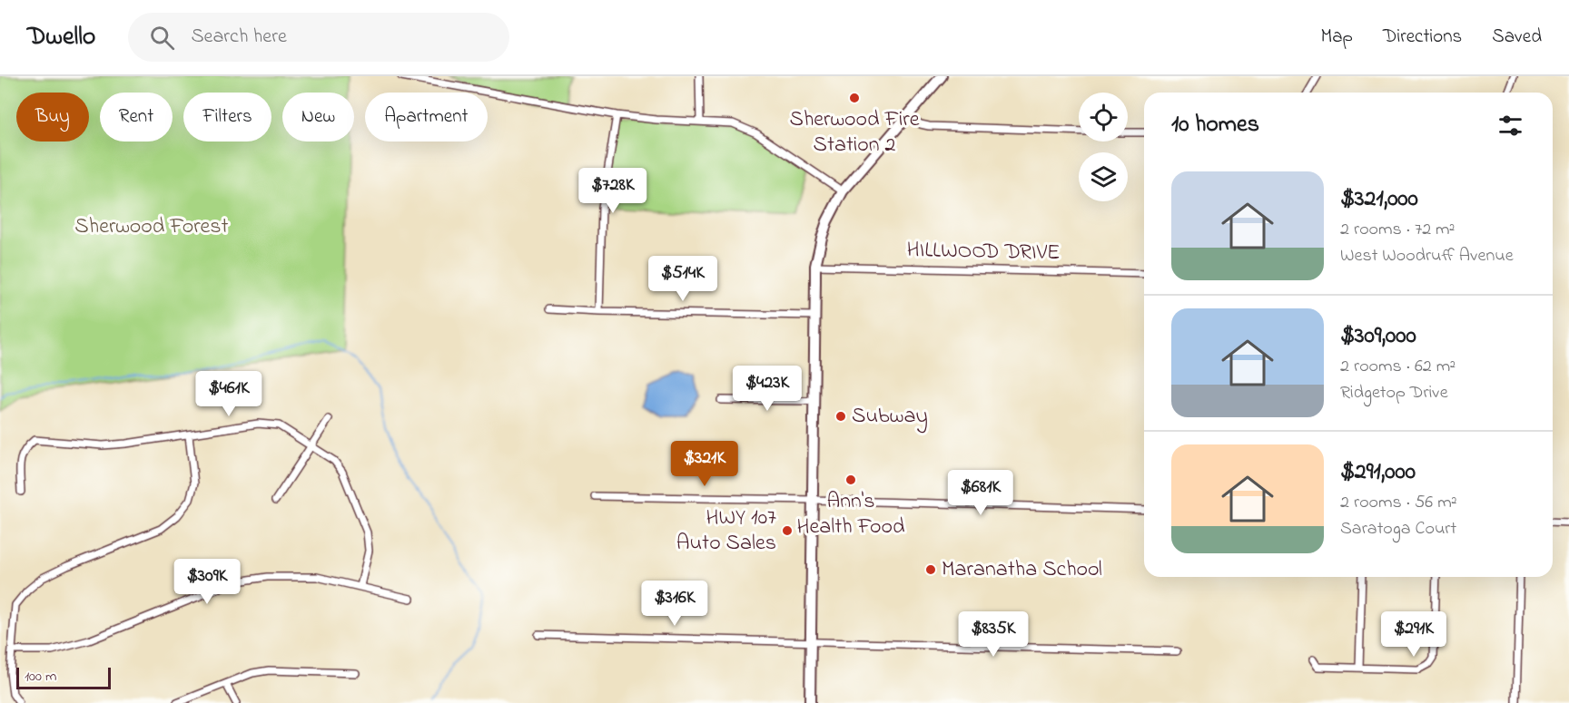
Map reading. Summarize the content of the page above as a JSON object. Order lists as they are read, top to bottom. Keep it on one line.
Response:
{"streets":{"street":["HILLWOOD DRIVE"]},"parks":["Sherwood Forest"],"places":["Sherwood Fire Station 2","Subway","Ann's Health Food","HWY 107 Auto Sales","Maranatha School"],"scale_bar":"100 m","page":{"header":"Dwello","search":"Search here","nav":["Map","Directions","Saved"],"chip":["Buy","Rent","Filters","New","Apartment"],"heading":"10 homes","list":[{"name":"$321,000","note":"2 rooms · 72 m² · West Woodruff Avenue"},{"name":"$309,000","note":"2 rooms · 62 m² · Ridgetop Drive"},{"name":"$291,000","note":"2 rooms · 56 m² · Saratoga Court"}],"price":["$728K","$514K","$423K","$461K","$321K","$681K","$309K","$316K","$835K","$291K"],"scale":"100 m"}}
